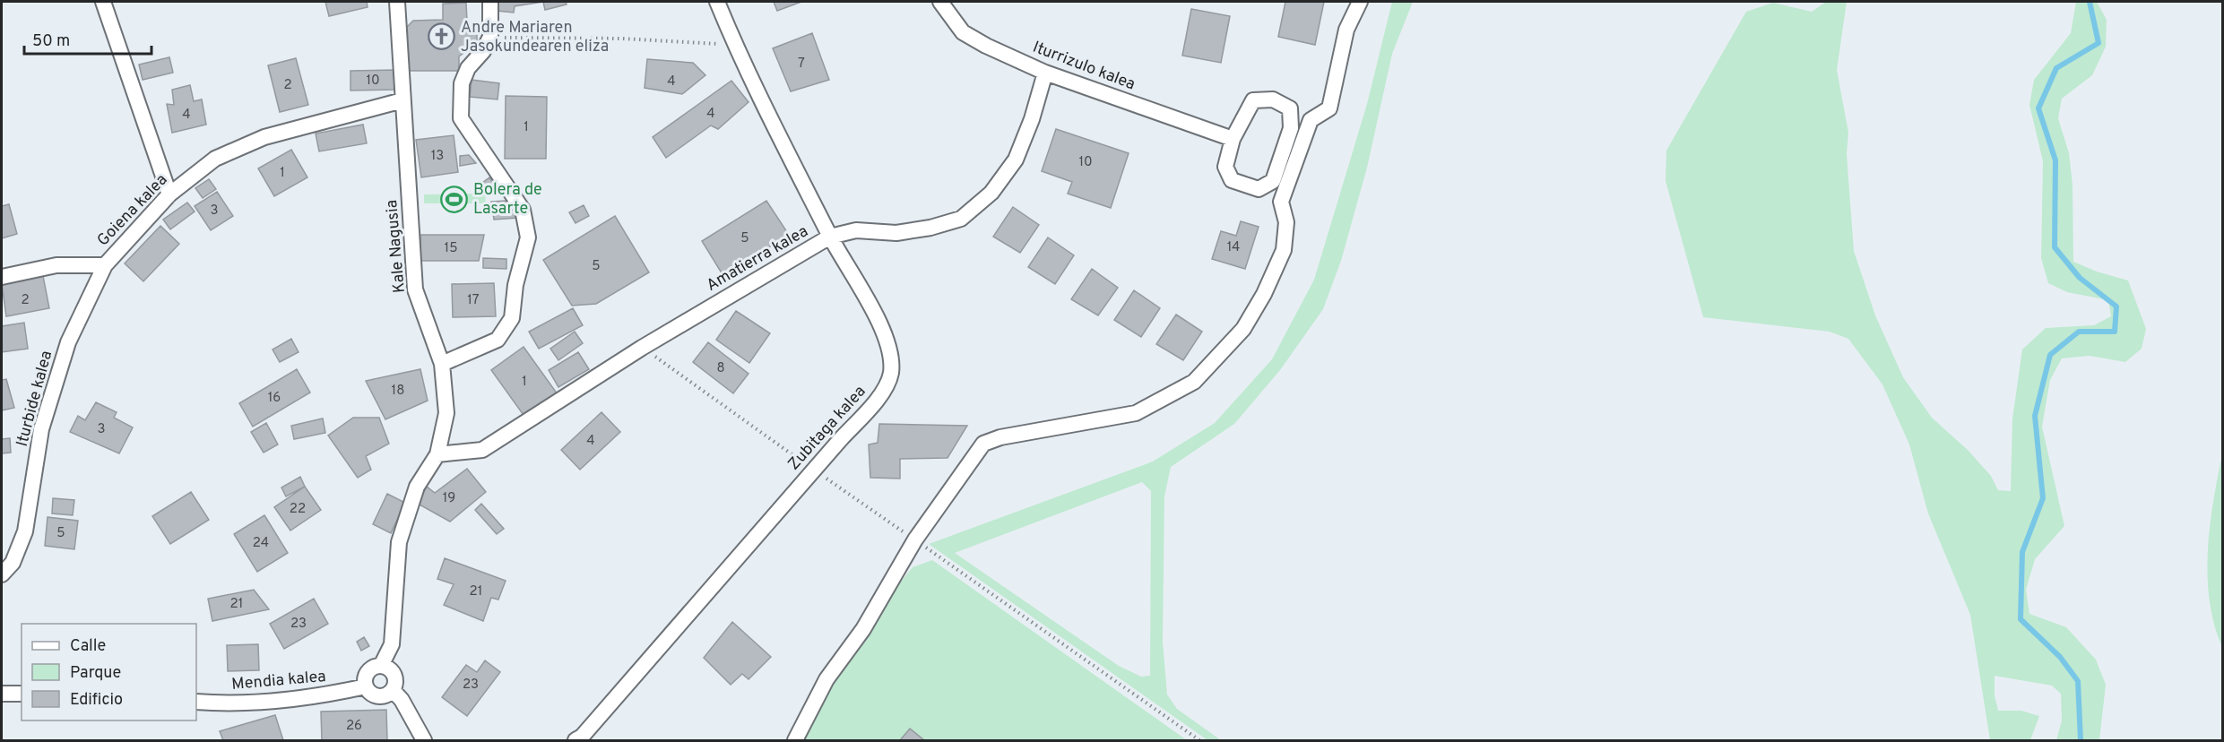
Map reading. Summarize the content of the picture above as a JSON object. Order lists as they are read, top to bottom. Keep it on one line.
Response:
{"streets":{"street":["Iturrizulo kalea","Goiena kalea","Kale Nagusia","Amatierra kalea","Iturbide kalea","Zubitaga kalea","Mendia kalea"]},"crossings":[["Iturrizulo kalea","Amatierra kalea"],["Goiena kalea","Kale Nagusia"],["Goiena kalea","Iturbide kalea"],["Kale Nagusia","Amatierra kalea"],["Kale Nagusia","Mendia kalea"],["Amatierra kalea","Zubitaga kalea"]],"places":{"church":["Andre Mariaren Jasokundearen eliza"],"sports":["Bolera de Lasarte"]},"house_numbers":["7","10","4","2","4","4","1","13","10","1","3","5","14","15","5","2","17","8","1","18","16","3","4","19","22","5","24","21","21","23","23","26"],"legend":["Calle","Parque","Edificio"],"scale_bar":"50 m"}
